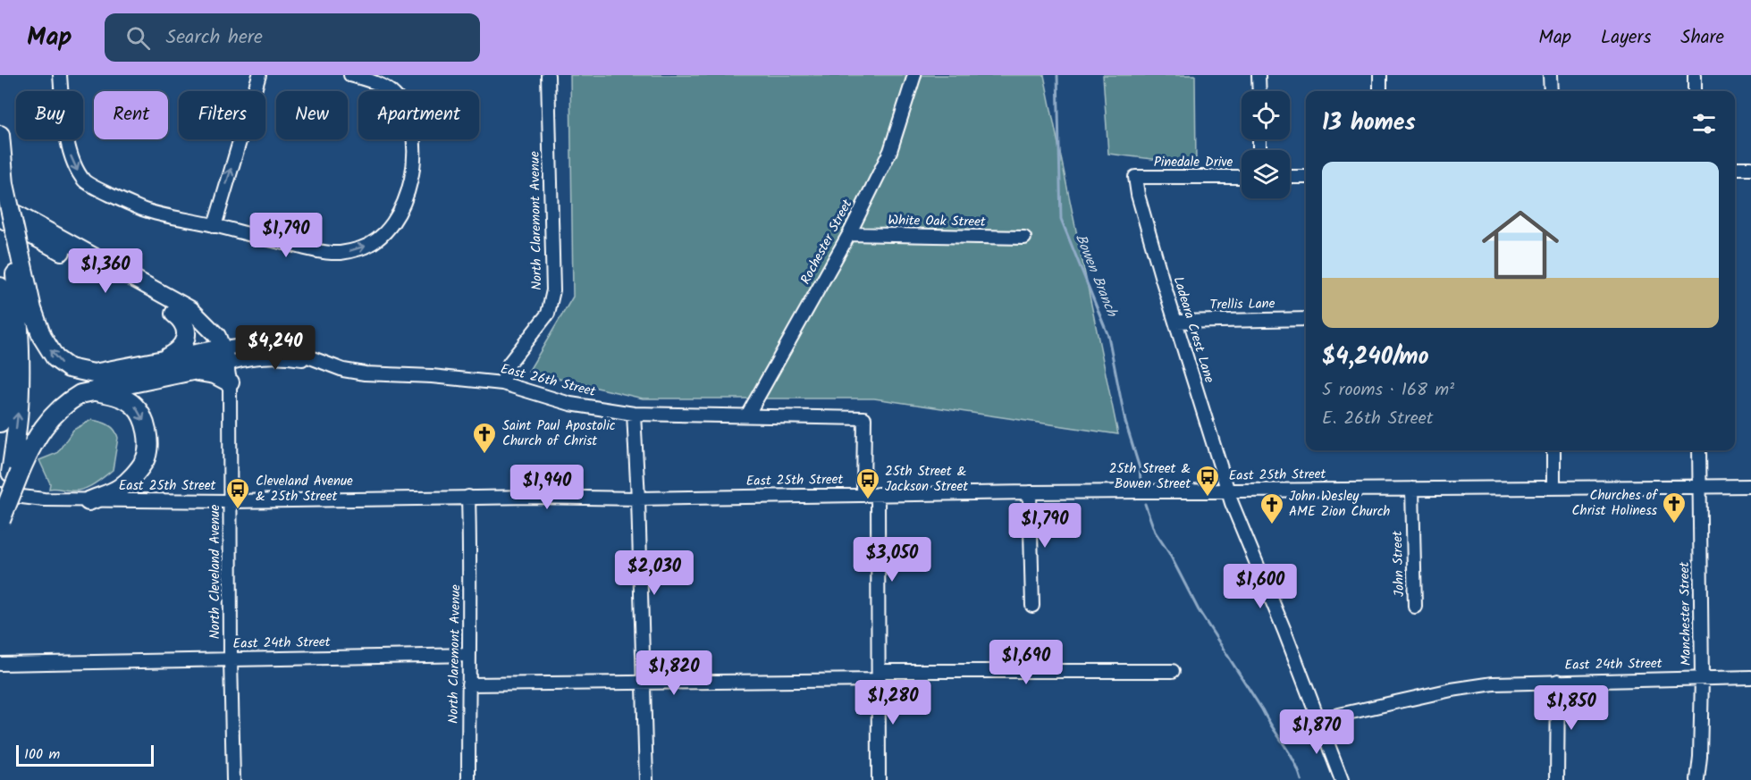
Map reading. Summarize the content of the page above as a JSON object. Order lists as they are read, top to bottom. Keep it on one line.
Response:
{"streets":{"street":["Pinedale Drive","North Claremont Avenue","White Oak Street","Rochester Street","Trellis Lane","Ladeara Crest Lane","East 26th Street","East 25th Street","John Street","North Cleveland Avenue","Manchester Street","East 24th Street"]},"crossings":[["Pinedale Drive","Ladeara Crest Lane"],["North Claremont Avenue","East 26th Street"],["North Claremont Avenue","East 25th Street"],["North Claremont Avenue","East 24th Street"],["White Oak Street","Rochester Street"],["Rochester Street","East 26th Street"],["Trellis Lane","Ladeara Crest Lane"],["Ladeara Crest Lane","East 25th Street"],["Ladeara Crest Lane","East 24th Street"],["East 26th Street","East 25th Street"],["East 26th Street","North Cleveland Avenue"],["East 25th Street","John Street"],["East 25th Street","North Cleveland Avenue"],["East 25th Street","Manchester Street"],["North Cleveland Avenue","East 24th Street"],["Manchester Street","East 24th Street"]],"water":["Bowen Branch"],"places":{"church":["Saint Paul Apostolic Church of Christ","Churches of Christ Holiness","John Wesley AME Zion Church"],"bus stop":["25th Street & Bowen Street","25th Street & Jackson Street","Cleveland Avenue & 25th Street"]},"scale_bar":"100 m","page":{"header":"Map","search":"Search here","nav":["Map","Layers","Share"],"chip":["Buy","Rent","Filters","New","Apartment"],"heading":"13 homes","list":[{"name":"$4,240/mo","note":"5 rooms · 168 m² · E. 26th Street"}],"price":["$1,790","$1,360","$4,240","$1,940","$1,790","$3,050","$2,030","$1,600","$1,690","$1,820","$1,280","$1,850","$1,870"],"scale":"100 m"}}
